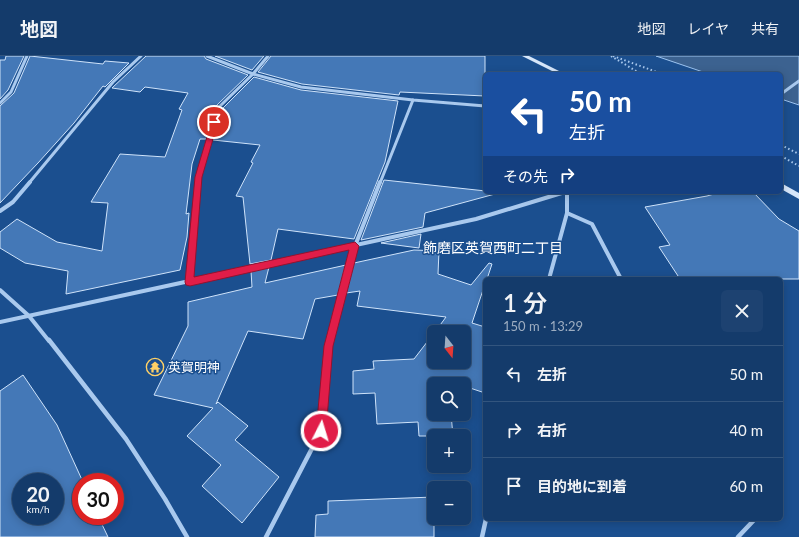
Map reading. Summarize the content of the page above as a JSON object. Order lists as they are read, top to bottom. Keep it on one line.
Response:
{"districts":["飾磨区英賀西町二丁目"],"places":{"temple":["英賀明神"]},"north":"bottom","page":{"header":"地図","nav":["地図","レイヤ","共有"],"turn":["50 m","左折"],"then":"その先","heading":["1 分","150 m · 13:29"],"map_buttons":["+","−"],"list":[{"name":"左折","value":"50 m"},{"name":"右折","value":"40 m"},{"name":"目的地に到着","value":"60 m"}],"speed":"20 km/h","limit":"30"}}
